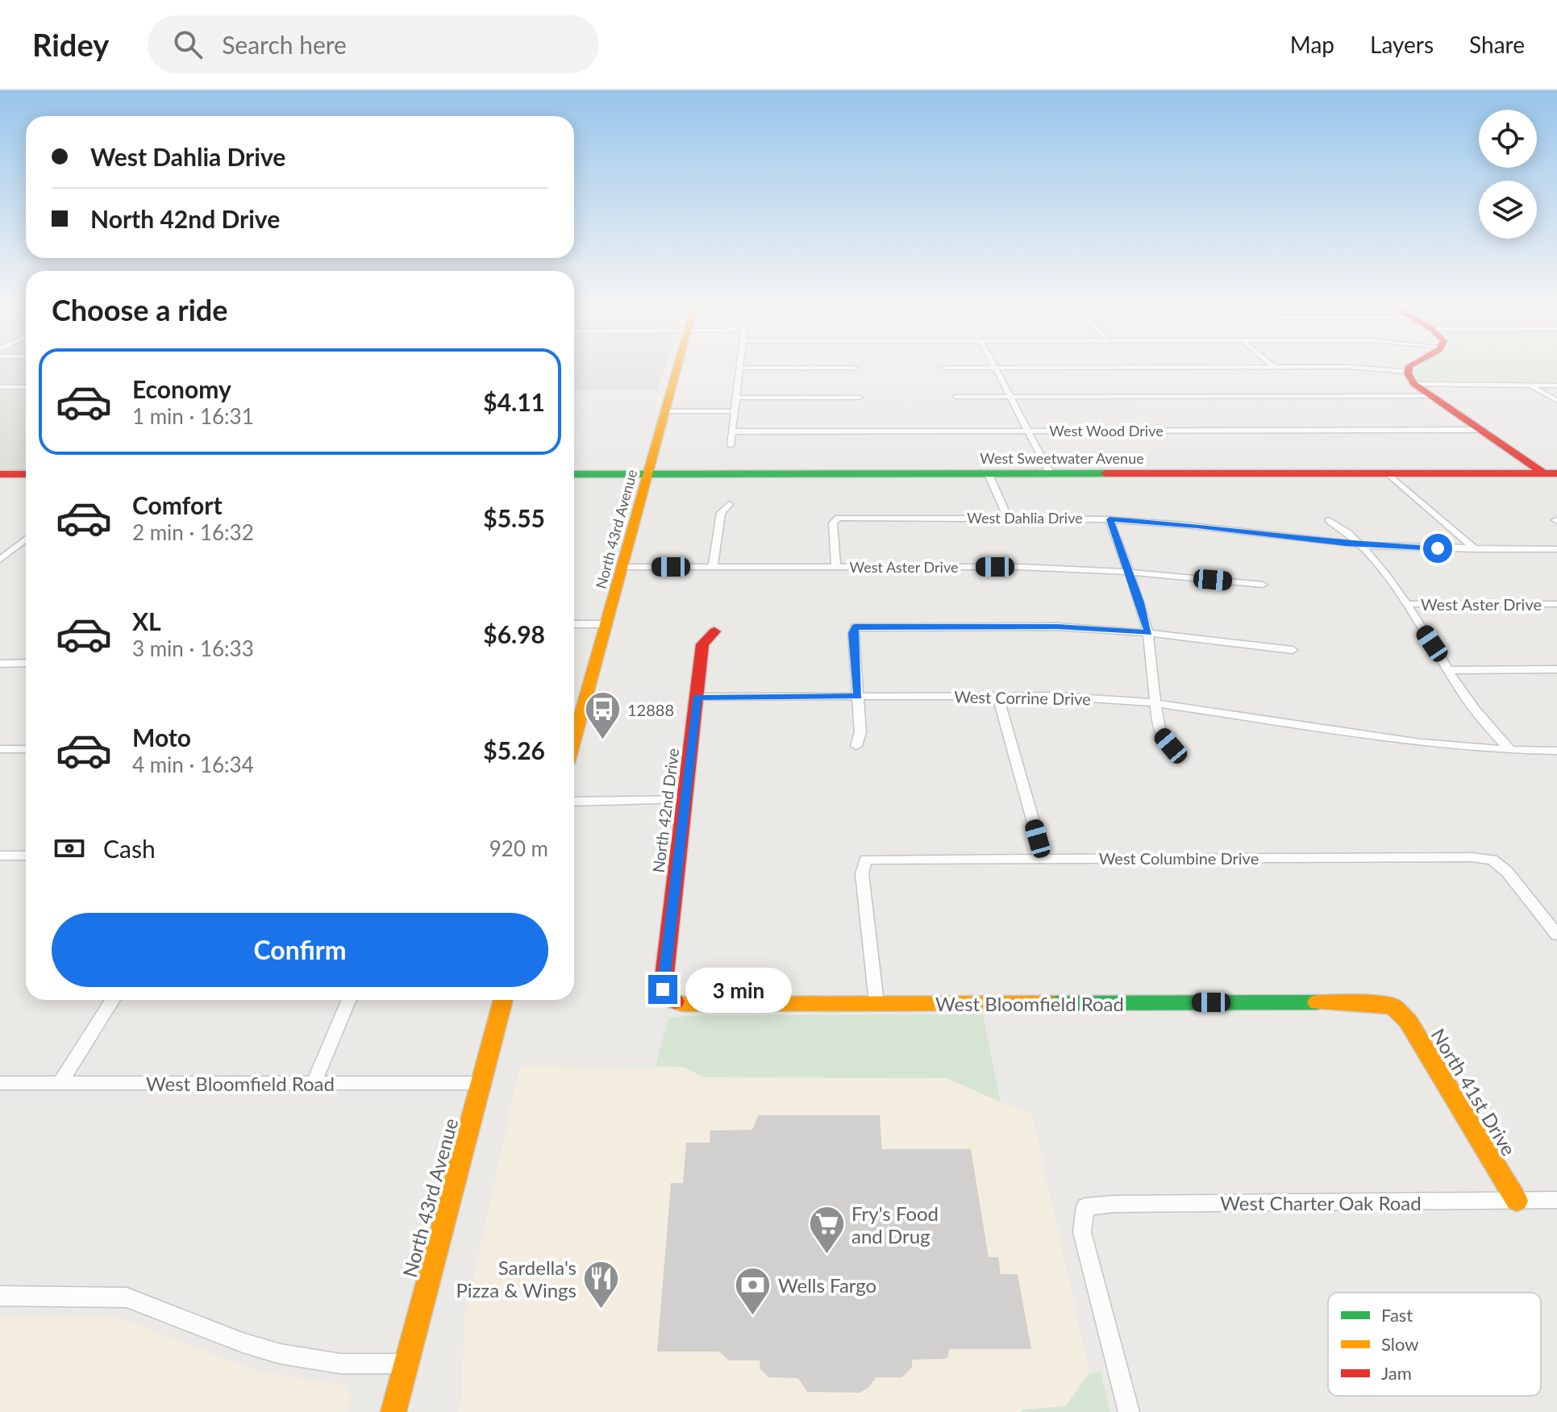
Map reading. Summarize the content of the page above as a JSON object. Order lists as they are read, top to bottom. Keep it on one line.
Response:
{"streets":{"street":["West Wood Drive","West Sweetwater Avenue","West Dahlia Drive","North 43rd Avenue","West Aster Drive","West Corrine Drive","North 42nd Drive","West Columbine Drive","West Bloomfield Road","North 41st Drive","West Charter Oak Road"]},"crossings":[["West Sweetwater Avenue","North 43rd Avenue"],["West Dahlia Drive","West Aster Drive"],["North 43rd Avenue","West Aster Drive"],["North 43rd Avenue","West Bloomfield Road"],["West Corrine Drive","North 42nd Drive"],["North 42nd Drive","West Bloomfield Road"],["West Columbine Drive","West Bloomfield Road"],["West Bloomfield Road","North 41st Drive"],["North 41st Drive","West Charter Oak Road"]],"places":{"bus stop":["12888"],"supermarket":["Fry's Food and Drug"],"restaurant":["Sardella's Pizza & Wings"],"bank":["Wells Fargo"]},"legend":["Fast","Slow","Jam"],"page":{"header":"Ridey","search":"Search here","nav":["Map","Layers","Share"],"banner":["West Dahlia Drive","North 42nd Drive"],"heading":"Choose a ride","list":[{"name":"Economy","note":"1 min · 16:31","value":"$4.11"},{"name":"Comfort","note":"2 min · 16:32","value":"$5.55"},{"name":"XL","note":"3 min · 16:33","value":"$6.98"},{"name":"Moto","note":"4 min · 16:34","value":"$5.26"}],"pay":["Cash","920 m"],"buttons":"Confirm","bubble":"3 min"}}
